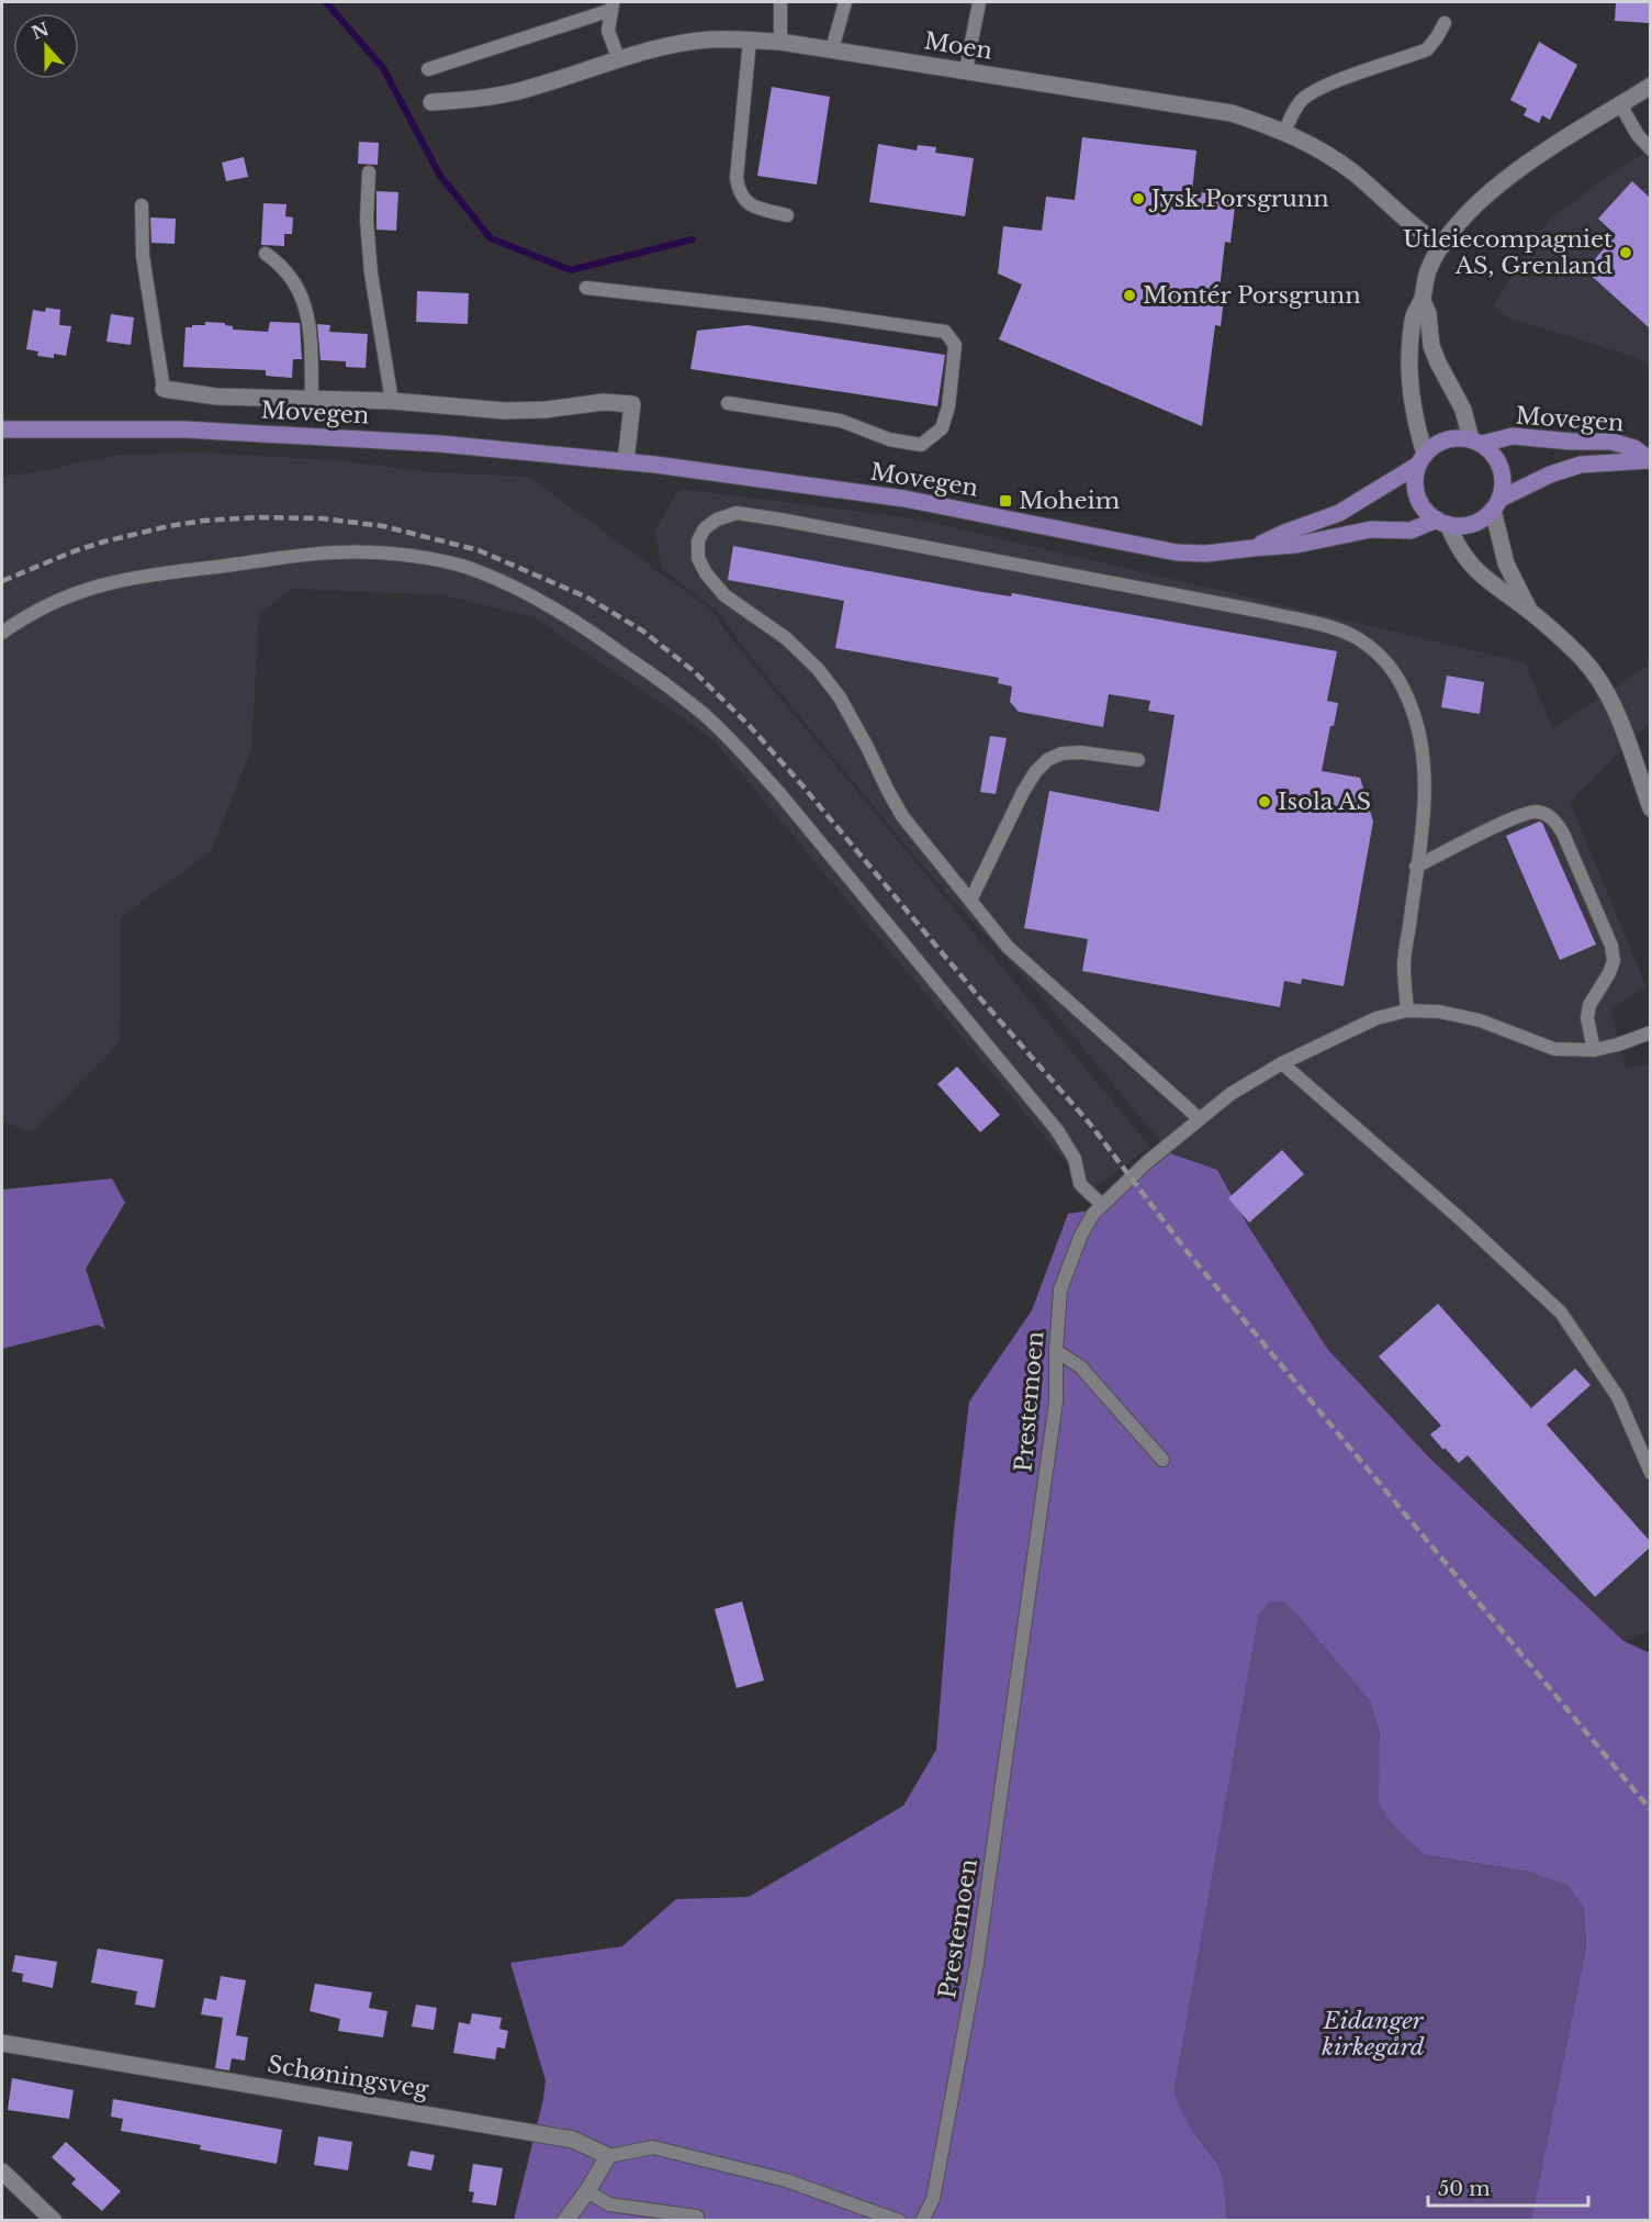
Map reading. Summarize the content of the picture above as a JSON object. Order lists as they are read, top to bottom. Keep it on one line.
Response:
{"streets":{"main road":["Movegen"],"street":["Moen","Schøningsveg"],"lane":["Prestemoen"]},"parks":["Eidanger kirkegård"],"places":{"other":["Jysk Porsgrunn","Utleiecompagniet AS, Grenland","Montér Porsgrunn","Isola AS"],"transit":["Moheim"]},"scale_bar":"50 m","north":"top"}
